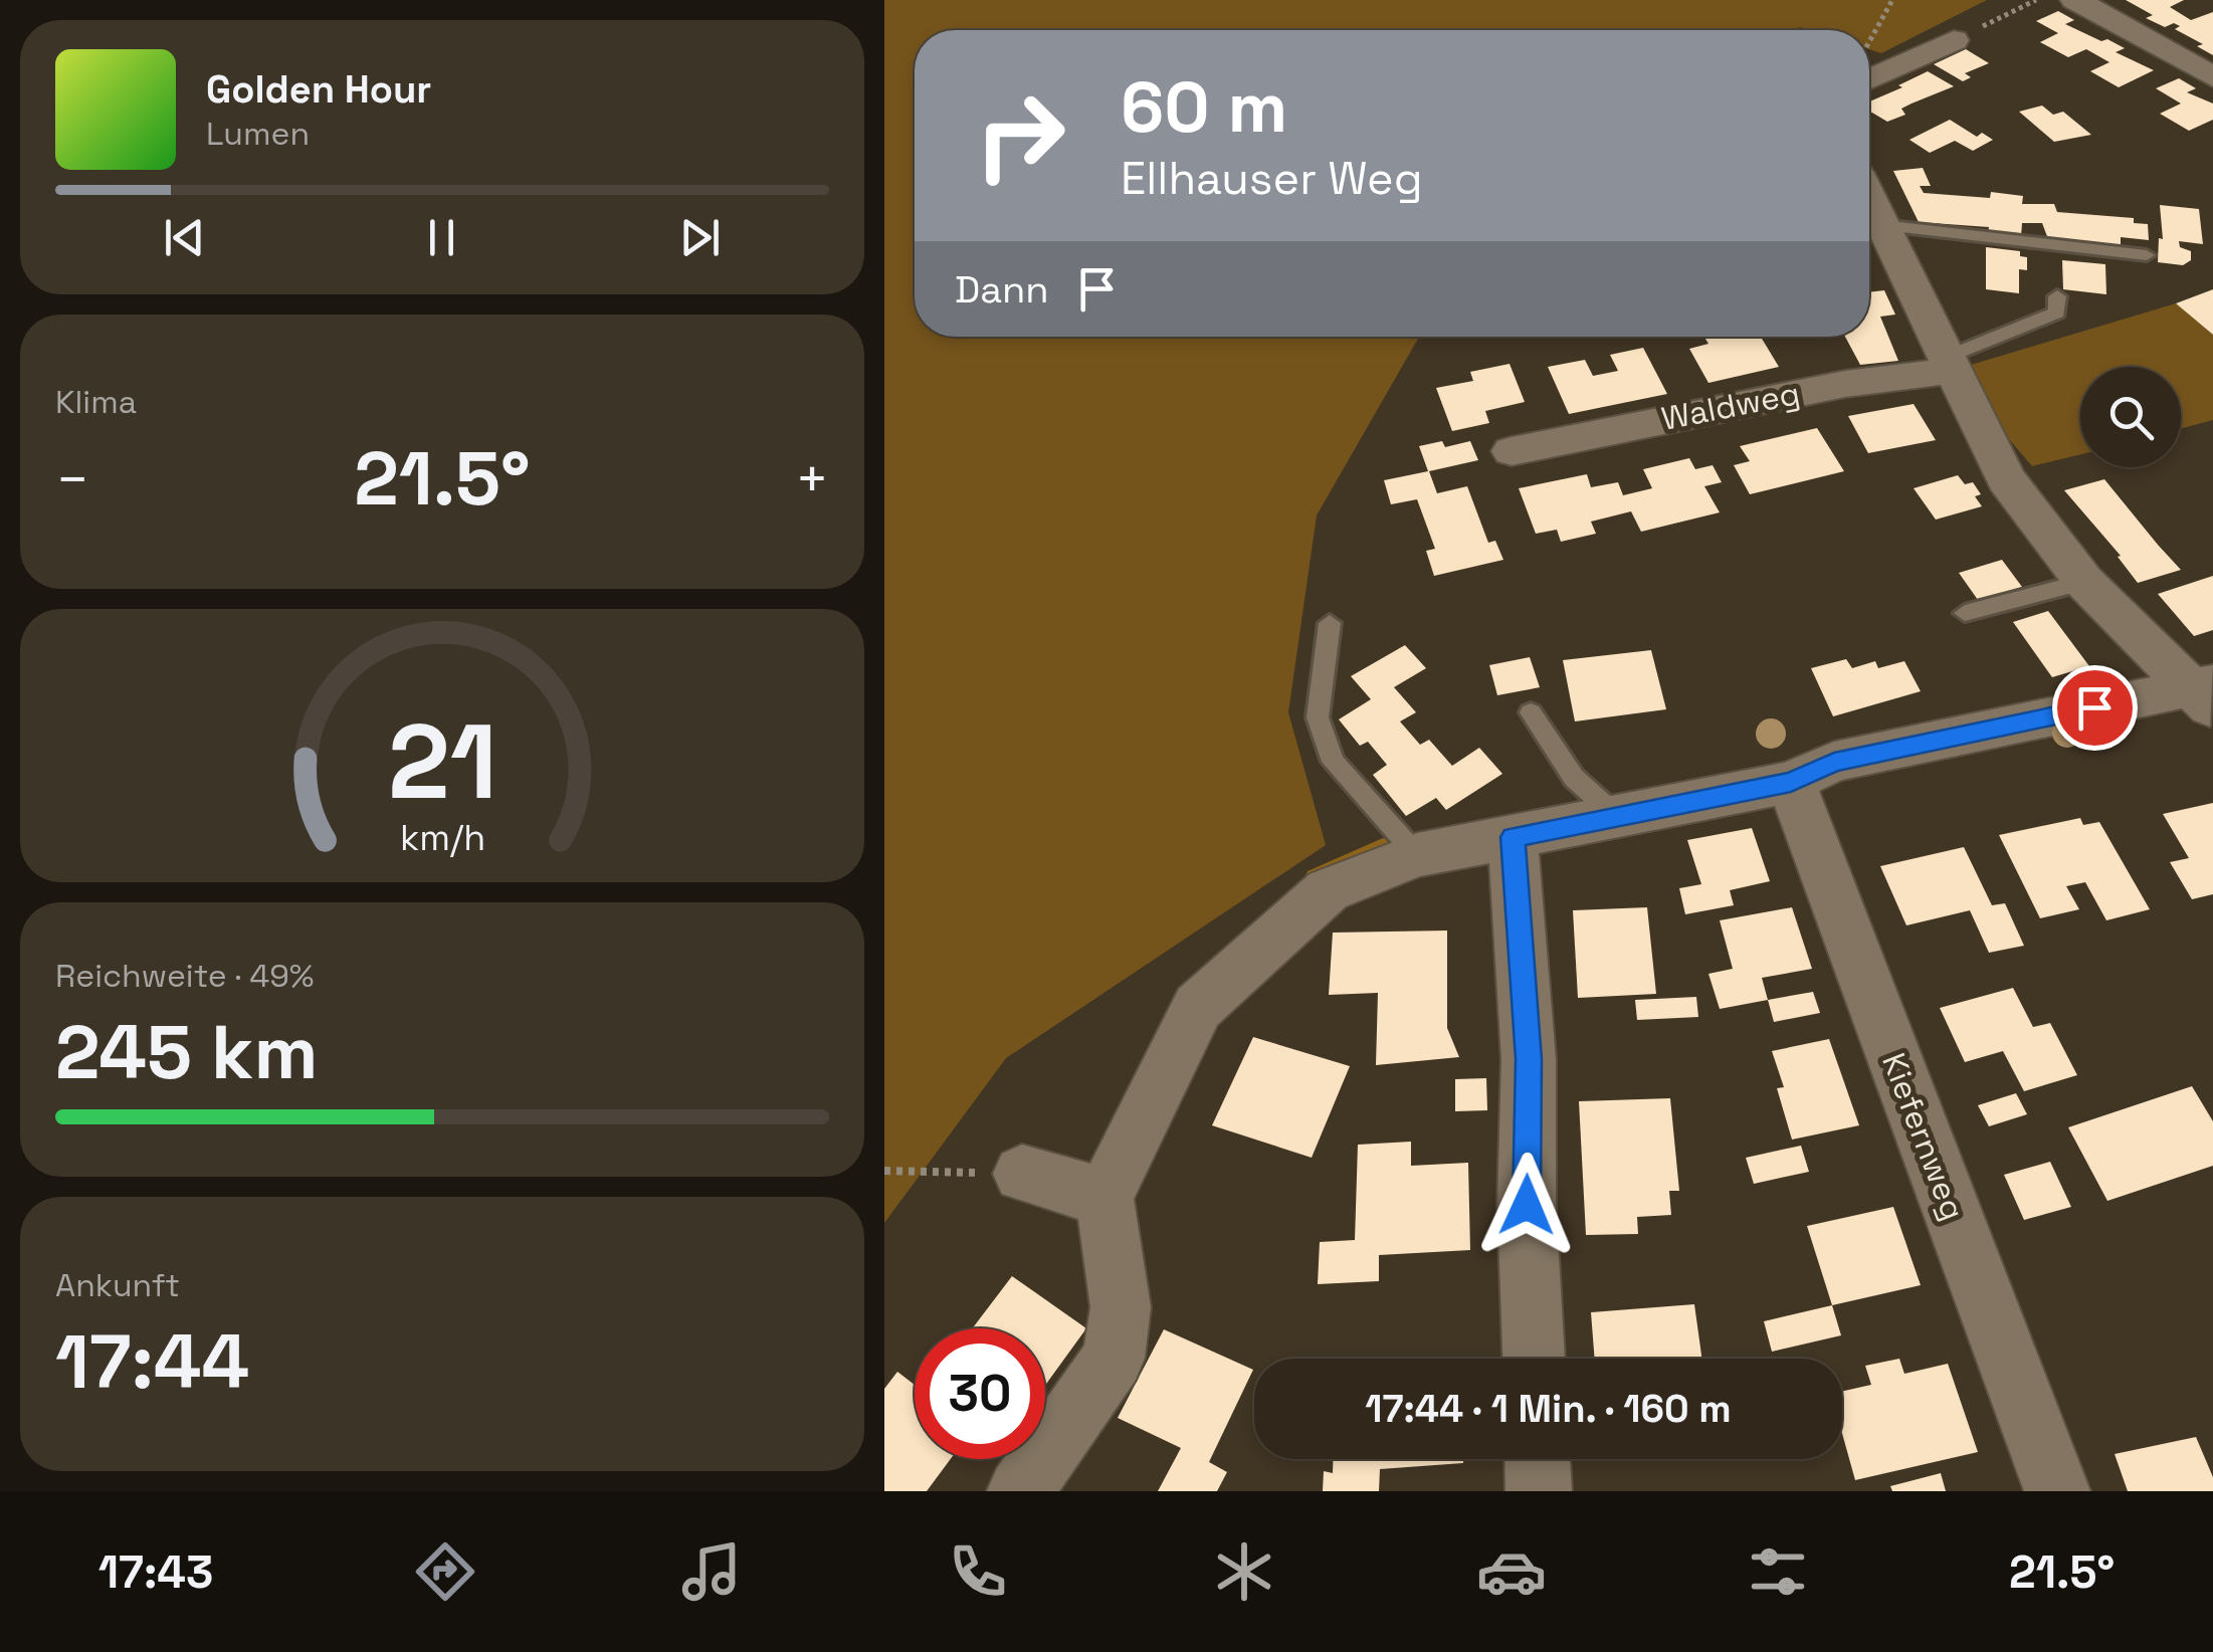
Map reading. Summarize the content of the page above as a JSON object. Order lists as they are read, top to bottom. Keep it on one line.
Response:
{"streets":{"street":["Waldweg","Kiefernweg"]},"page":{"turn":["60 m","Ellhauser Weg"],"song":["Golden Hour","Lumen"],"then":"Dann","tile":["Klima",["Reichweite · 49%","245 km"],["Ankunft","17:44"]],"heat":["−","21.5°","+"],"limit":"30","trip":"17:44 · 1 Min. · 160 m","tabs":["17:43","21.5°"],"gauge":["21","km/h"]}}
